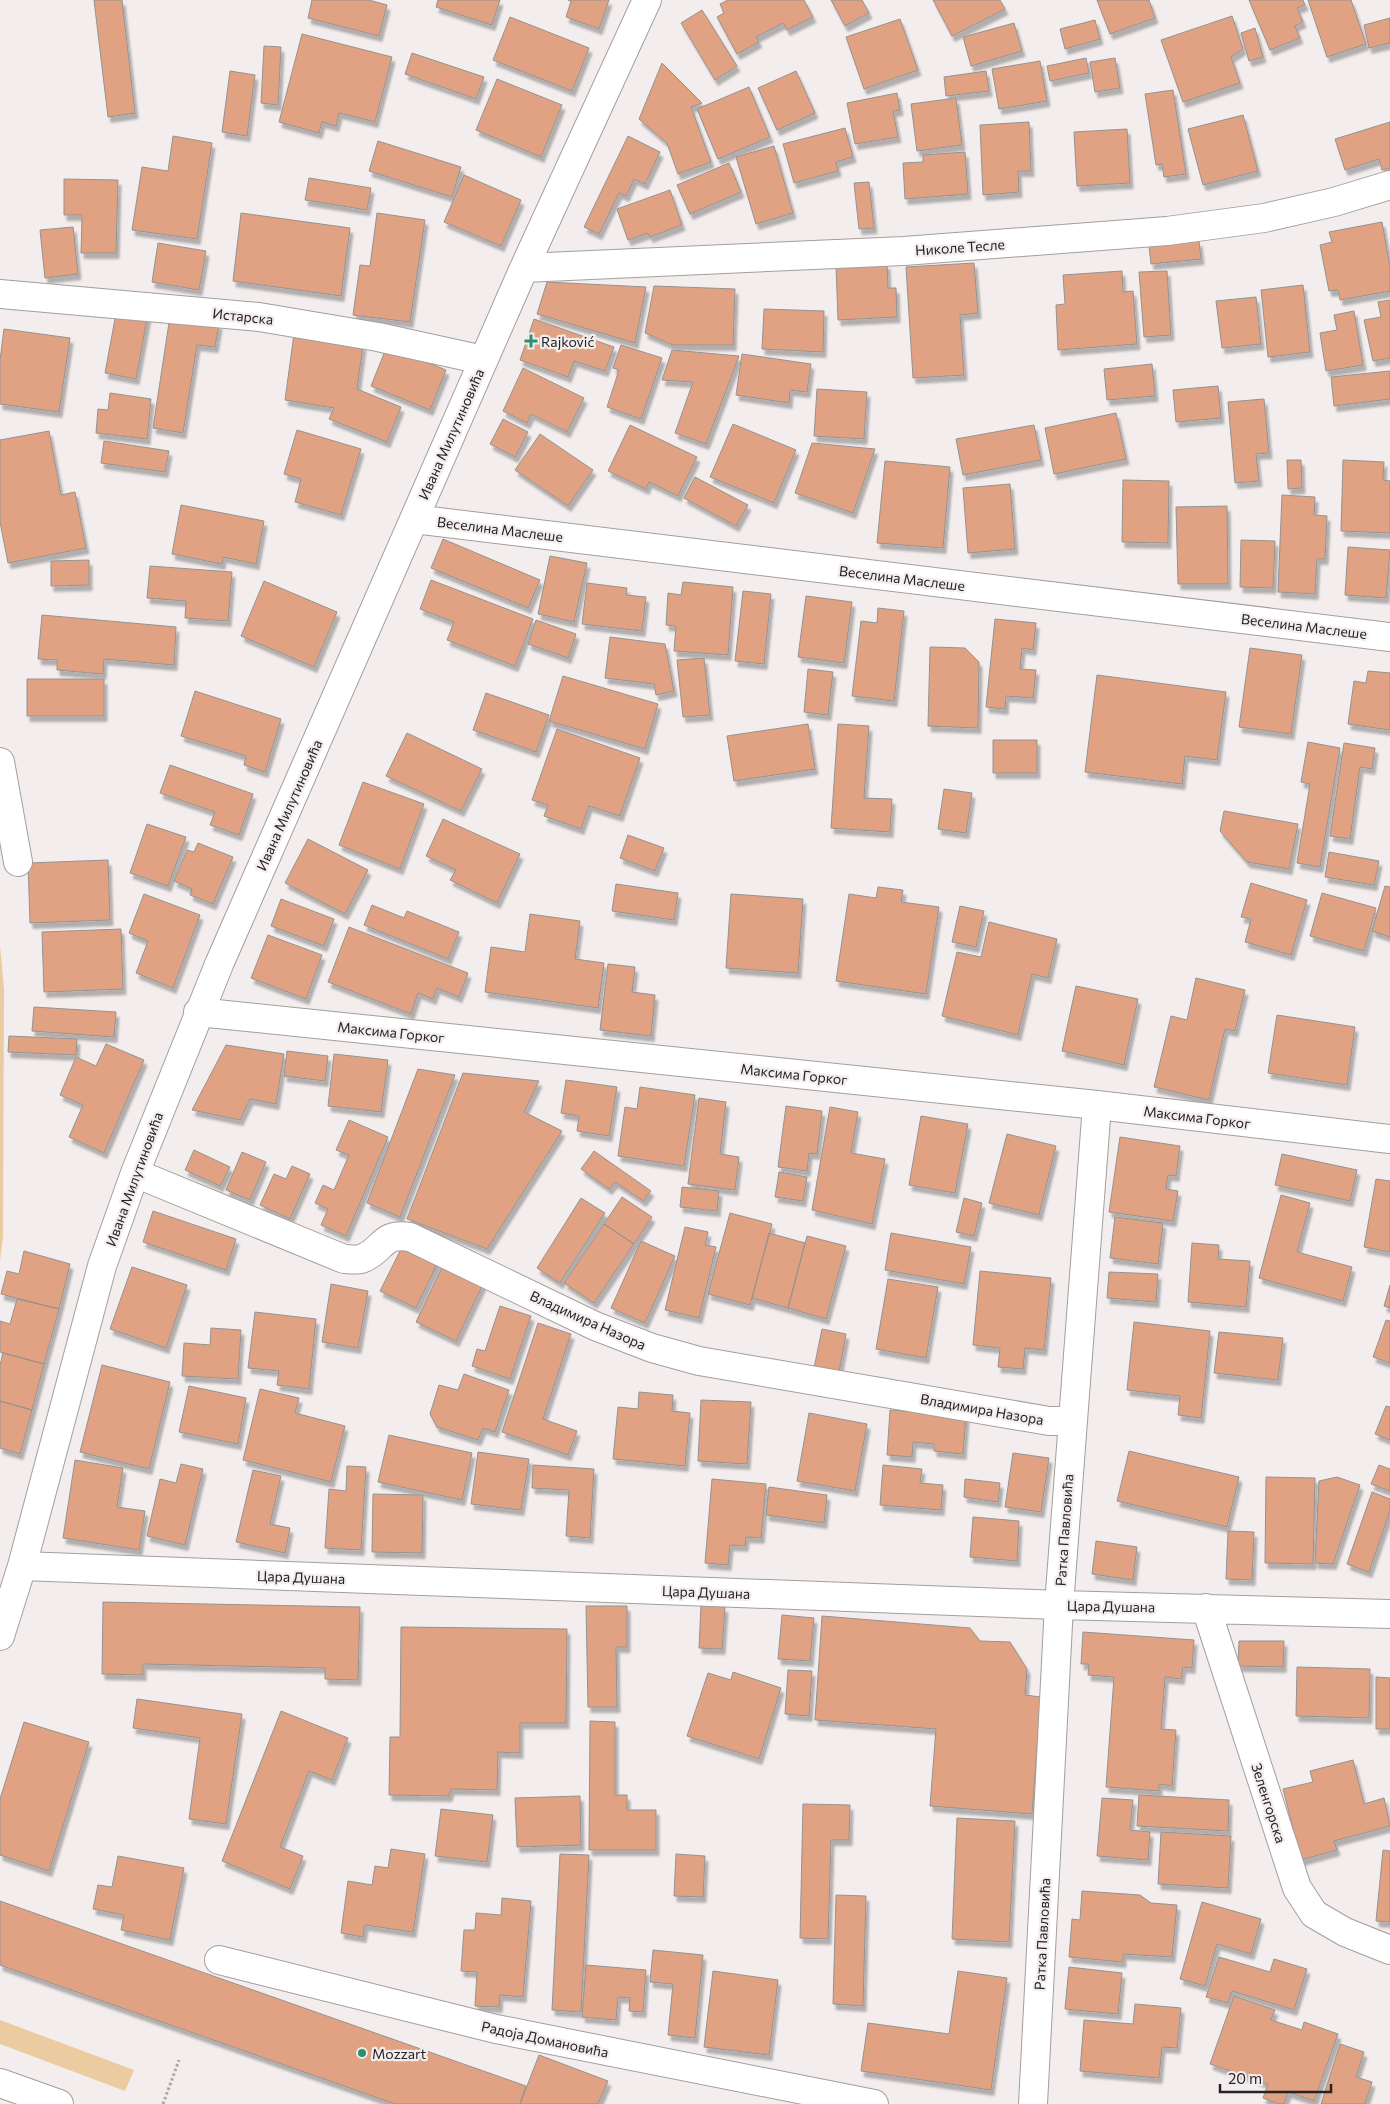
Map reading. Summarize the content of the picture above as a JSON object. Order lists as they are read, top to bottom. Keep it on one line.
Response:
{"streets":{"street":["Николе Тесле","Истарска","Ивана Милутиновића","Веселина Маслеше","Максима Горког","Владимира Назора","Ратка Павловића","Цара Душана","Зеленгорска","Радоја Домановића"]},"crossings":[["Николе Тесле","Ивана Милутиновића"],["Истарска","Ивана Милутиновића"],["Ивана Милутиновића","Веселина Маслеше"],["Ивана Милутиновића","Максима Горког"],["Ивана Милутиновића","Владимира Назора"],["Ивана Милутиновића","Цара Душана"],["Максима Горког","Ратка Павловића"],["Владимира Назора","Ратка Павловића"],["Ратка Павловића","Цара Душана"],["Цара Душана","Зеленгорска"]],"places":{"health":["Rajković"],"other":["Mozzart"]},"scale_bar":"20 m"}
